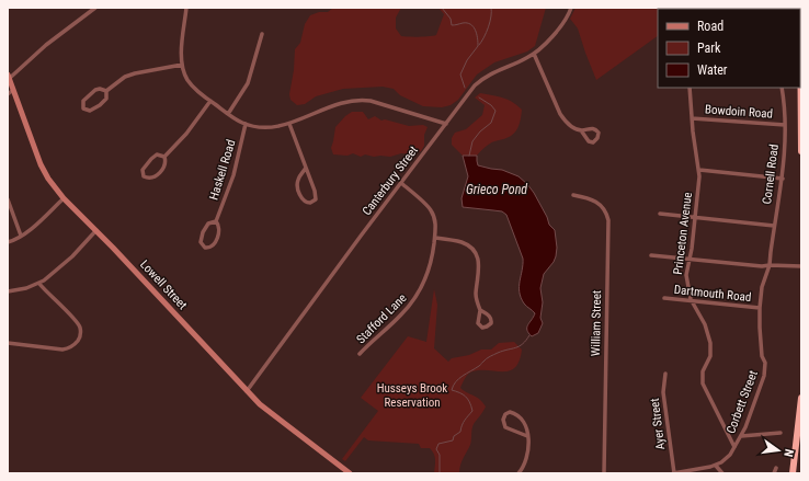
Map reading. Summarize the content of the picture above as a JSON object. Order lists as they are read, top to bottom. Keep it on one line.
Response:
{"streets":{"main road":["Lowell Street"],"street":["Bowdoin Road","Haskell Road","Cornell Road","Canterbury Street","Princeton Avenue","Dartmouth Road","Stafford Lane","William Street","Corbett Street","Ayer Street"]},"crossings":[["Bowdoin Road","Cornell Road"],["Bowdoin Road","Princeton Avenue"],["Cornell Road","Corbett Street"],["Canterbury Street","Lowell Street"],["Canterbury Street","Stafford Lane"],["Princeton Avenue","Dartmouth Road"],["Princeton Avenue","Corbett Street"],["Dartmouth Road","Corbett Street"]],"water":["Grieco Pond"],"parks":["Husseys Brook Reservation"],"legend":["Road","Park","Water"],"north":"right"}
